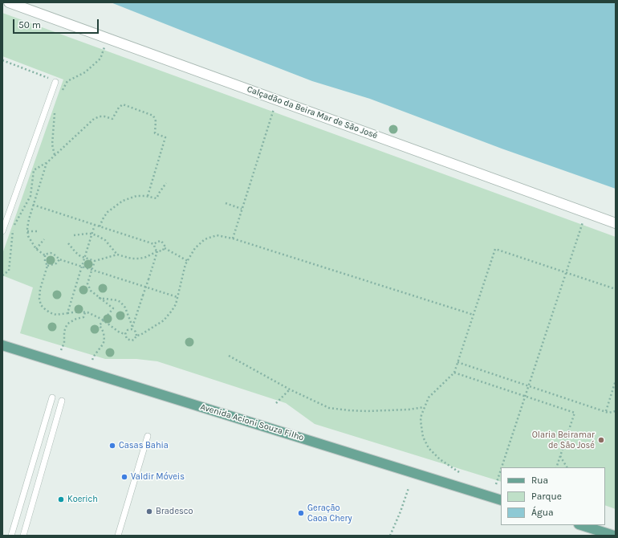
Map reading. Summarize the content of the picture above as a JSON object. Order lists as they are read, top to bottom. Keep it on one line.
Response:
{"streets":{"main road":["Avenida Acioni Souza Filho"],"street":["Calçadão da Beira Mar de São José"]},"places":["Olaria Beiramar de São José","Casas Bahia","Valdir Móveis","Koerich","Bradesco","Geração Caoa Chery"],"legend":["Rua","Parque","Água"],"scale_bar":"50 m"}
